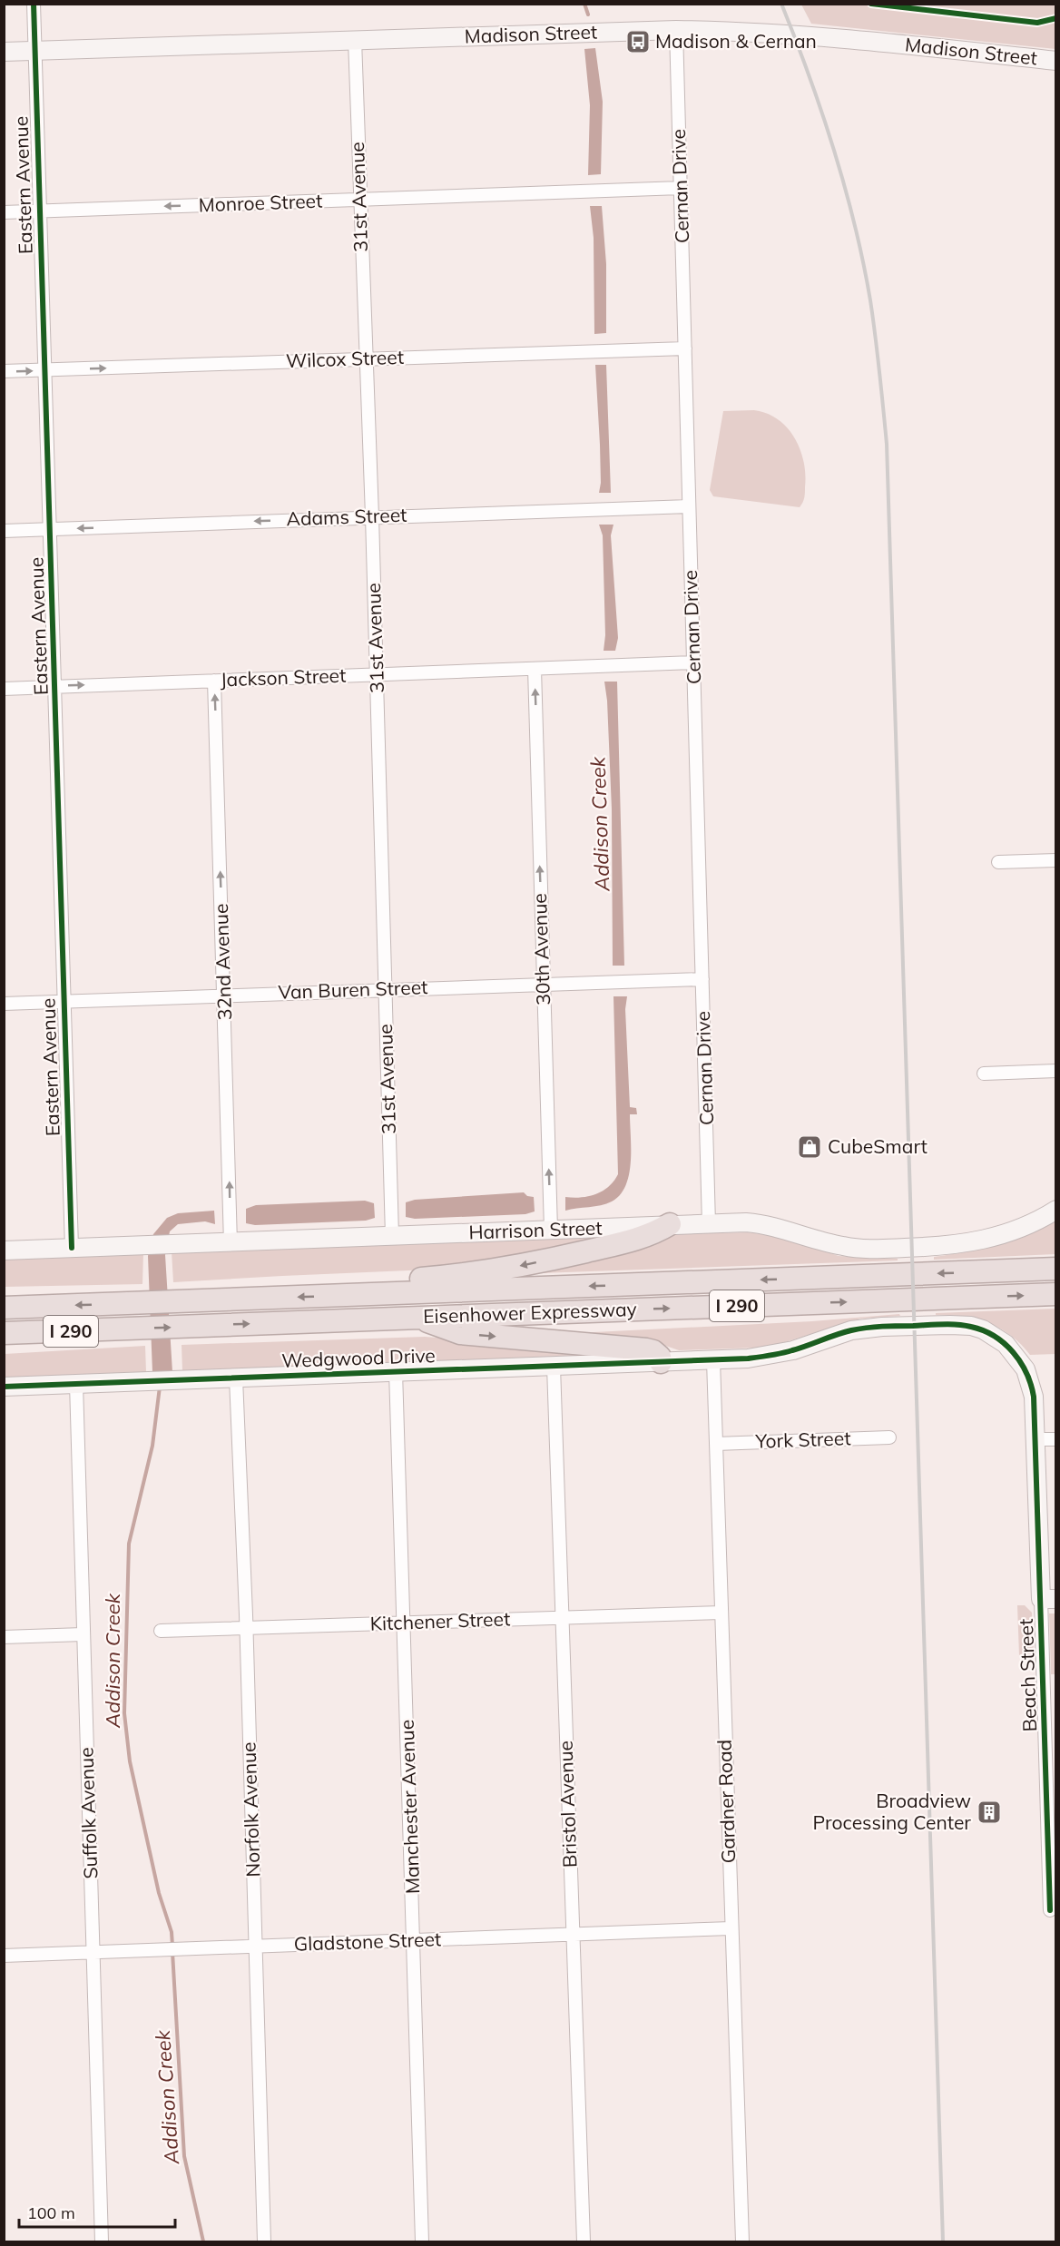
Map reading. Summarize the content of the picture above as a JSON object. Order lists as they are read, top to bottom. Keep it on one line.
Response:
{"streets":{"highway":["I 290","Eisenhower Expressway"],"street":["Madison Street","Eastern Avenue","Cernan Drive","31st Avenue","Monroe Street","Wilcox Street","Adams Street","Jackson Street","30th Avenue","32nd Avenue","Van Buren Street","Harrison Street","Wedgwood Drive","York Street","Kitchener Street","Beach Street","Gardner Road","Bristol Avenue","Manchester Avenue","Norfolk Avenue","Suffolk Avenue","Gladstone Street"]},"crossings":[["Madison Street","Eastern Avenue"],["Madison Street","Cernan Drive"],["Madison Street","31st Avenue"],["Eastern Avenue","Monroe Street"],["Eastern Avenue","Wilcox Street"],["Eastern Avenue","Adams Street"],["Eastern Avenue","Jackson Street"],["Eastern Avenue","Van Buren Street"],["Eastern Avenue","Harrison Street"],["Cernan Drive","Monroe Street"],["Cernan Drive","Wilcox Street"],["Cernan Drive","Adams Street"],["Cernan Drive","Jackson Street"],["Cernan Drive","Van Buren Street"],["Cernan Drive","Harrison Street"],["31st Avenue","Monroe Street"],["31st Avenue","Wilcox Street"],["31st Avenue","Adams Street"],["31st Avenue","Jackson Street"],["31st Avenue","Van Buren Street"],["31st Avenue","Harrison Street"],["Jackson Street","30th Avenue"],["Jackson Street","32nd Avenue"],["30th Avenue","Van Buren Street"],["30th Avenue","Harrison Street"],["32nd Avenue","Van Buren Street"],["32nd Avenue","Harrison Street"],["Wedgwood Drive","Beach Street"],["Wedgwood Drive","Gardner Road"],["Wedgwood Drive","Bristol Avenue"],["Wedgwood Drive","Manchester Avenue"],["Wedgwood Drive","Norfolk Avenue"],["Wedgwood Drive","Suffolk Avenue"],["York Street","Gardner Road"],["Kitchener Street","Gardner Road"],["Kitchener Street","Bristol Avenue"],["Kitchener Street","Manchester Avenue"],["Kitchener Street","Norfolk Avenue"],["Beach Street","Gardner Road"],["Gardner Road","Gladstone Street"],["Bristol Avenue","Gladstone Street"],["Manchester Avenue","Gladstone Street"],["Norfolk Avenue","Gladstone Street"],["Suffolk Avenue","Gladstone Street"]],"one_way":["Monroe Street","Wilcox Street","Adams Street","30th Avenue","32nd Avenue"],"water":["Addison Creek"],"places":{"bus stop":["Madison & Cernan"],"shop":["CubeSmart"],"building":["Broadview Processing Center"]},"scale_bar":"100 m"}
